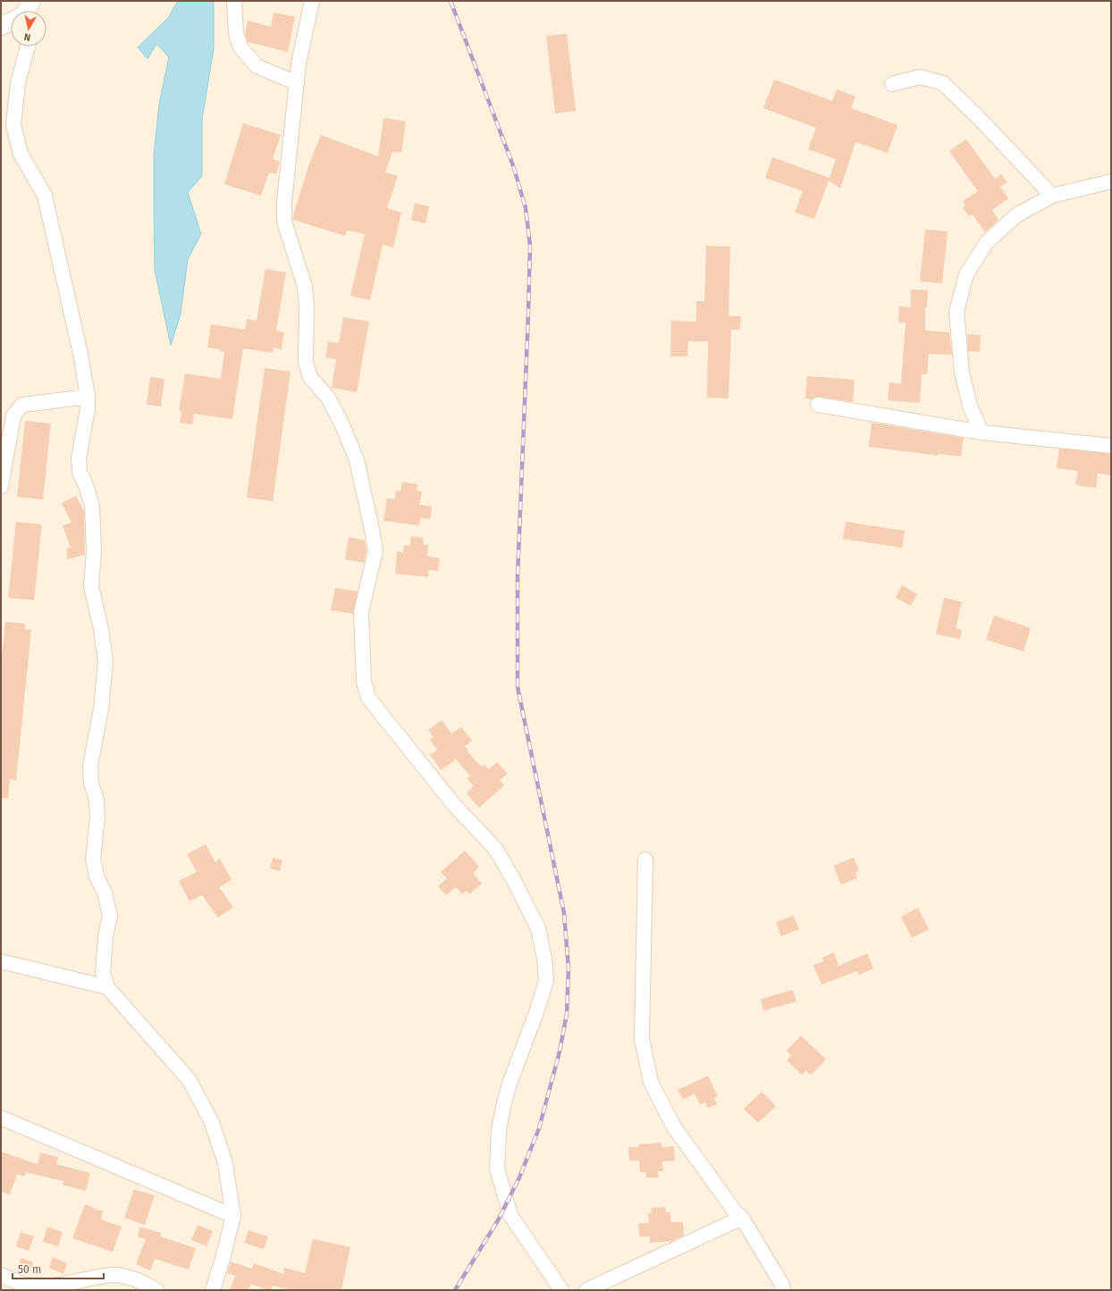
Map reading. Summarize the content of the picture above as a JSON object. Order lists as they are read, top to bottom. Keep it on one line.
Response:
{"scale_bar":"50 m","north":"bottom"}
